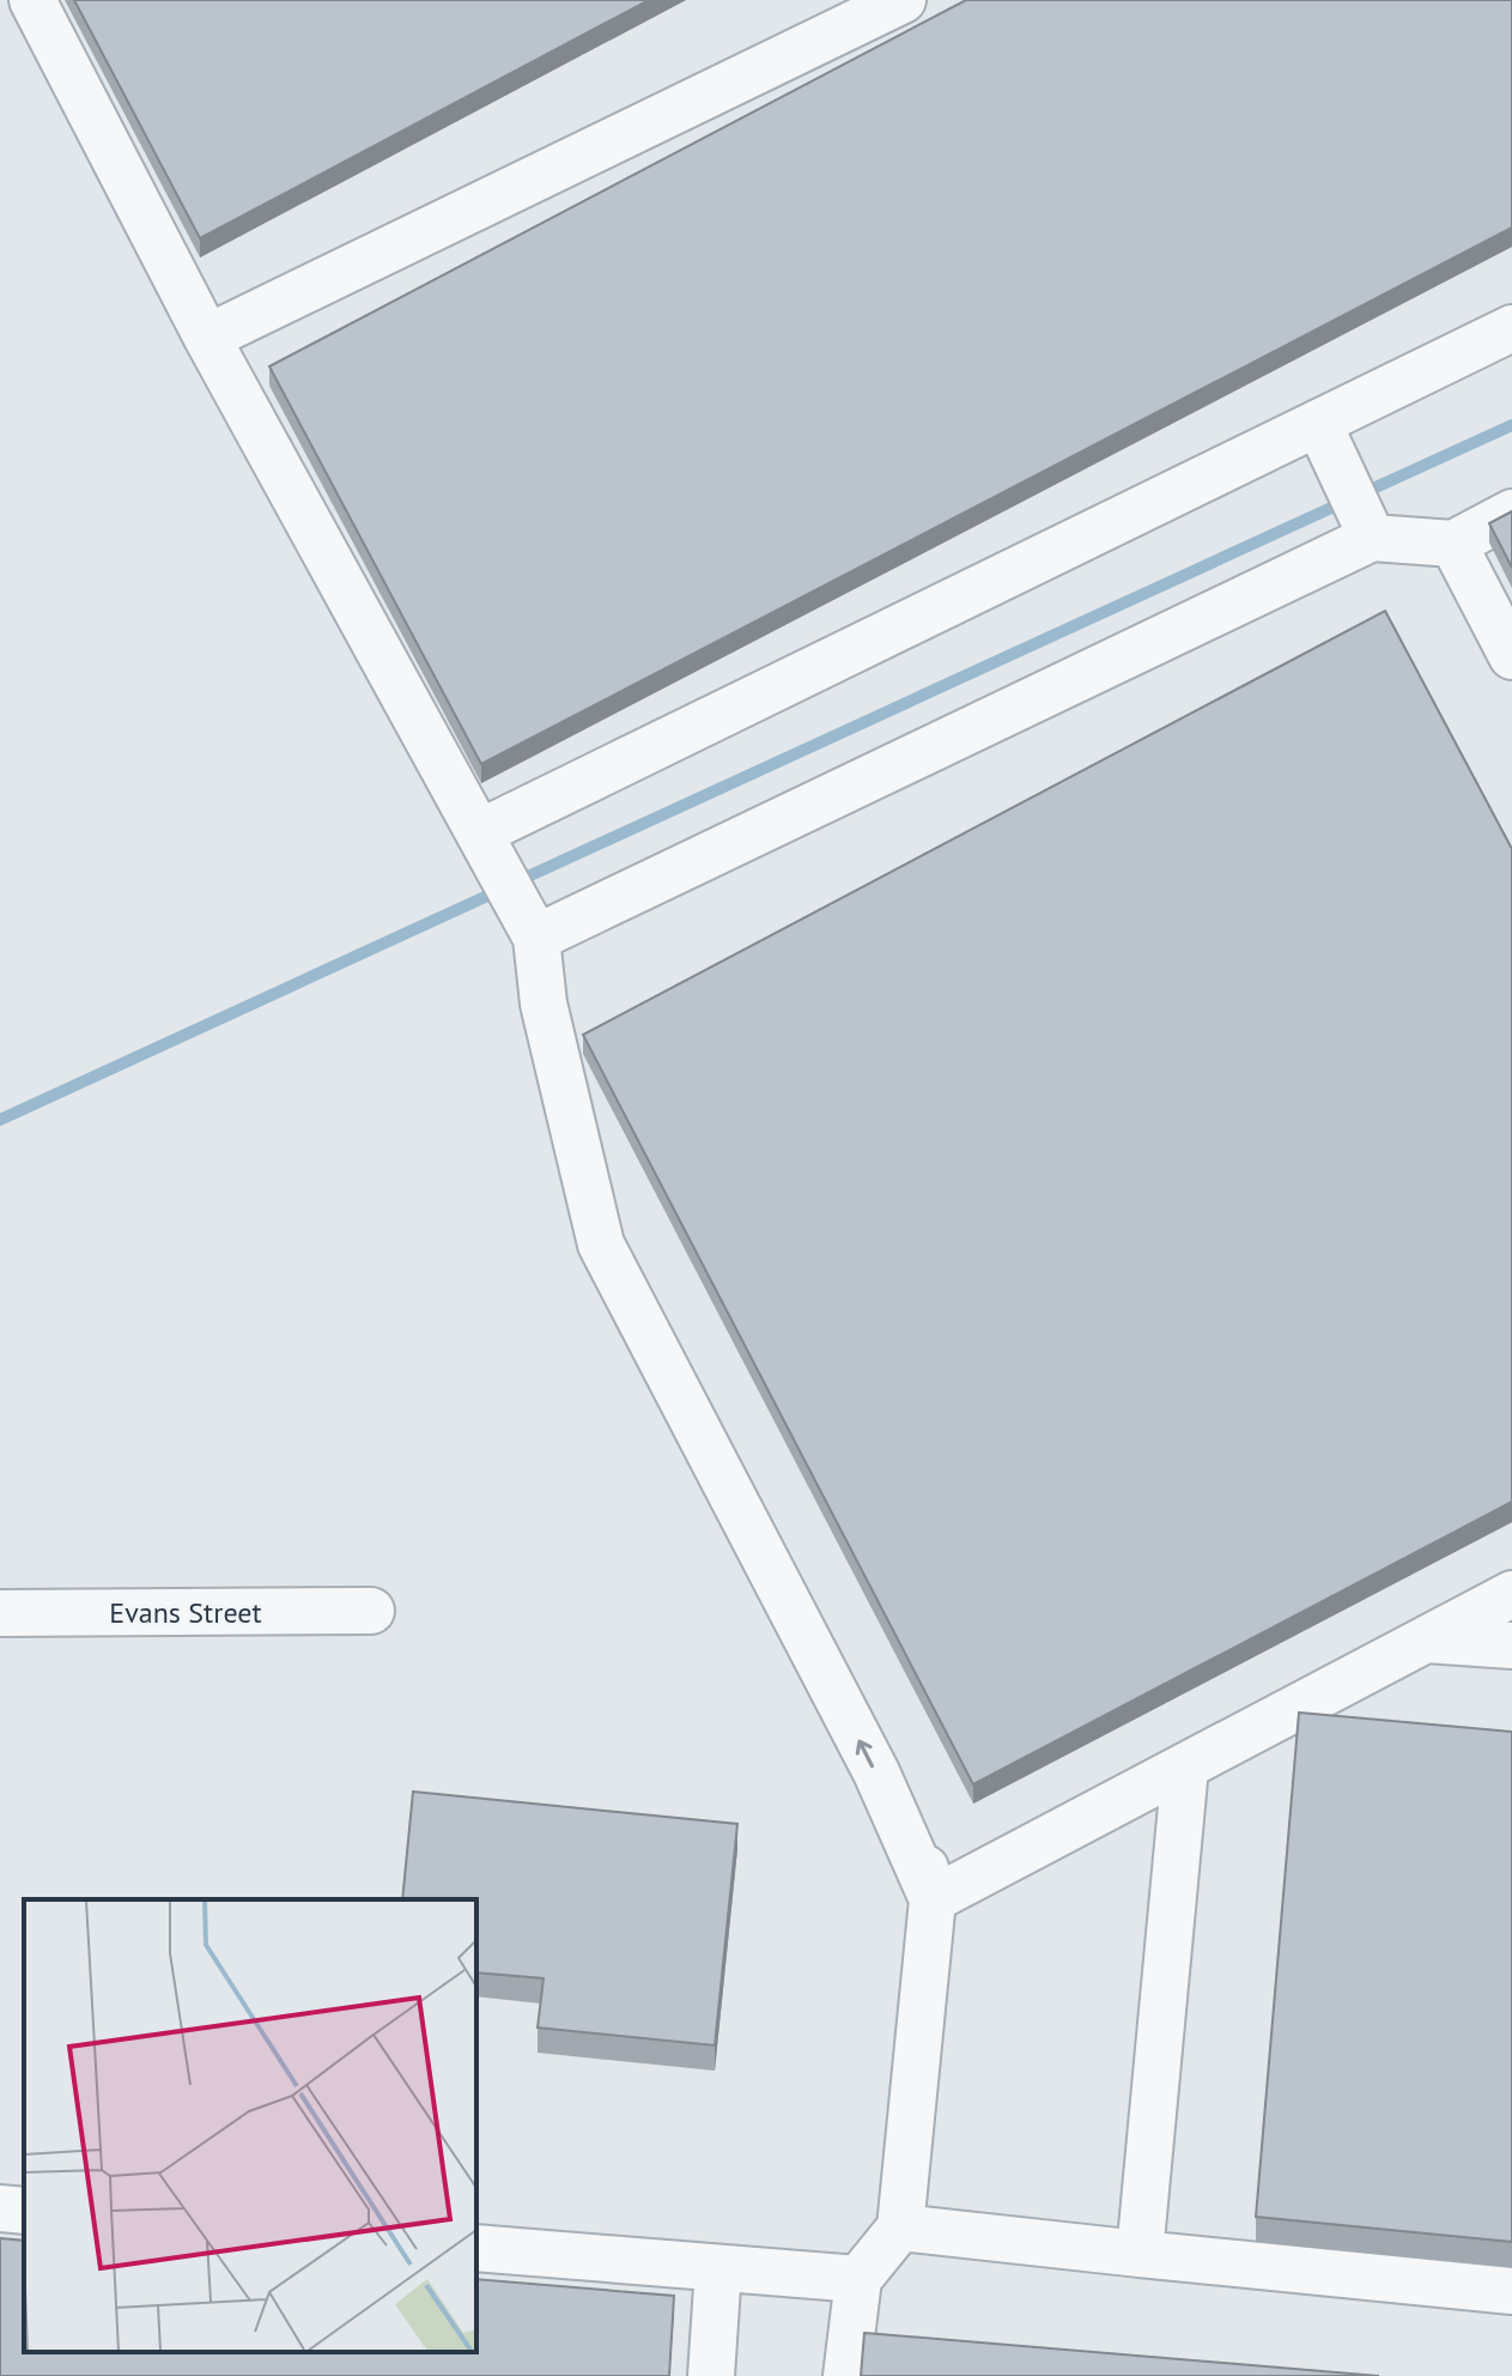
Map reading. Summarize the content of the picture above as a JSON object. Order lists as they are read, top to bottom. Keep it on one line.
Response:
{"streets":{"lane":["Evans Street"]}}
